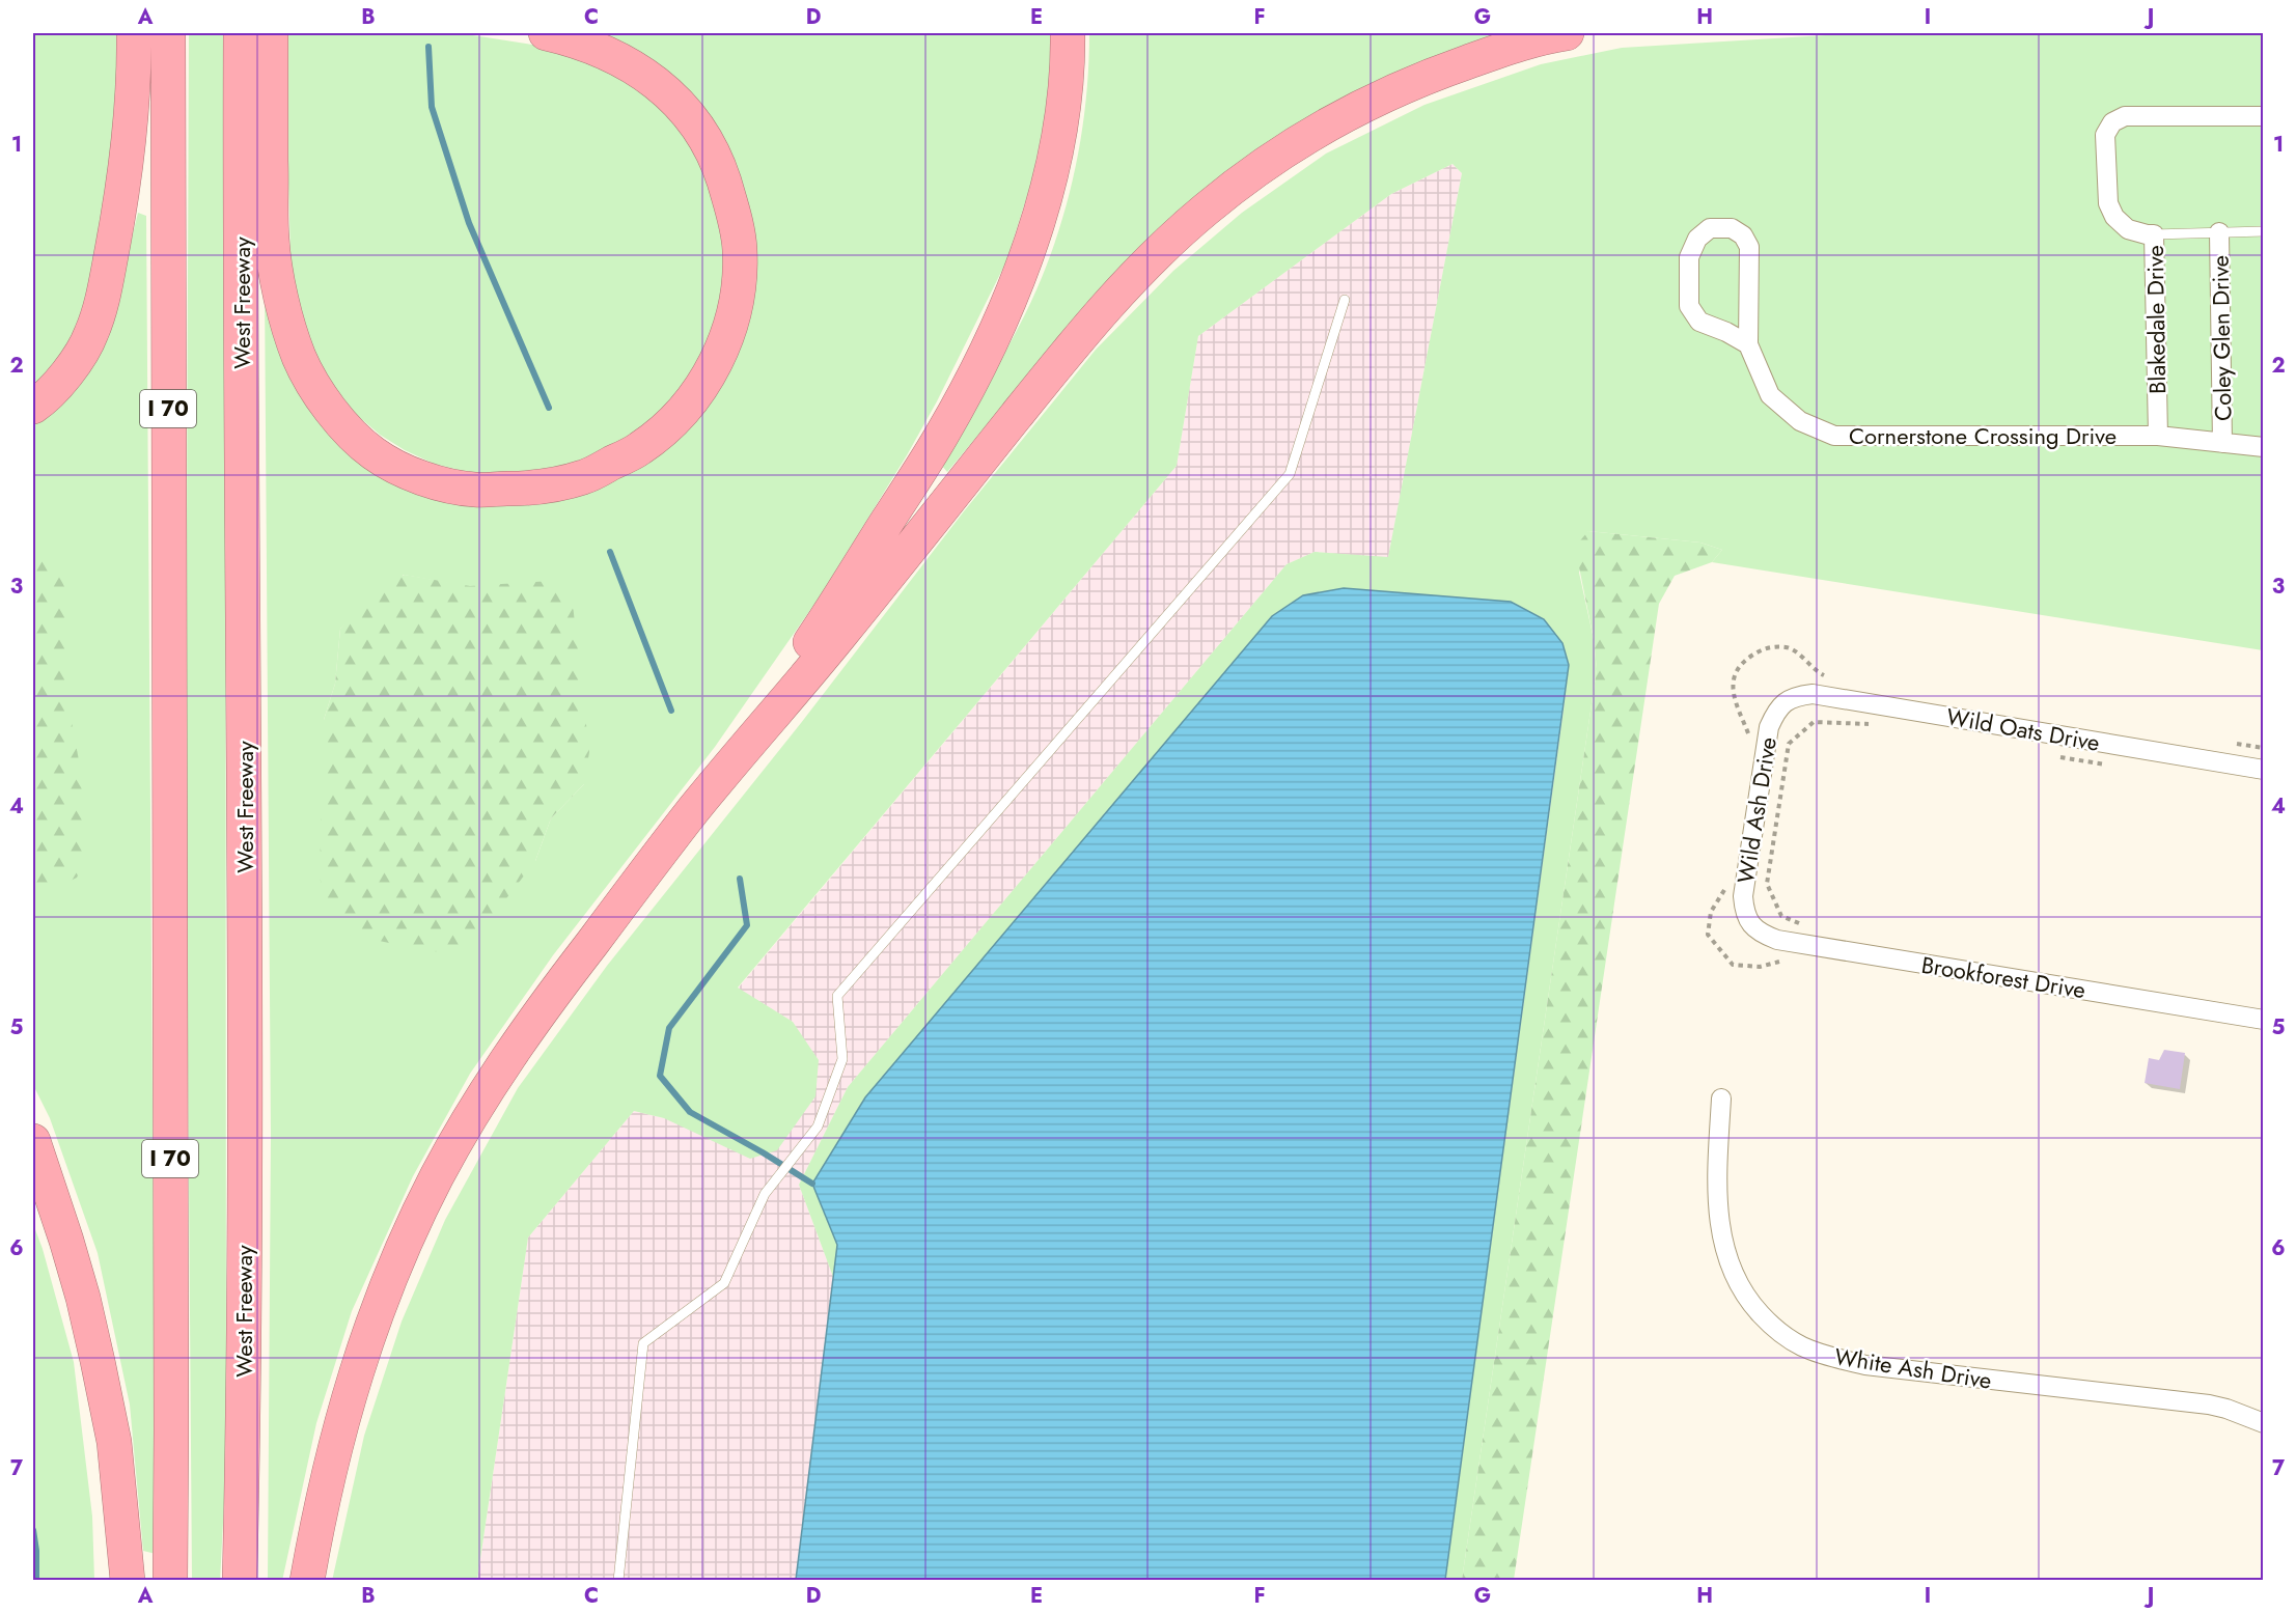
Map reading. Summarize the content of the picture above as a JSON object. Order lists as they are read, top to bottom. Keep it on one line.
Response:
{"streets":{"highway":["West Freeway","I 70"],"street":["Blakedale Drive","Coley Glen Drive","Cornerstone Crossing Drive","Wild Oats Drive","Wild Ash Drive","Brookforest Drive","White Ash Drive"]},"crossings":[["Blakedale Drive","Cornerstone Crossing Drive"],["Coley Glen Drive","Cornerstone Crossing Drive"],["Wild Oats Drive","Wild Ash Drive"],["Wild Ash Drive","Brookforest Drive"]],"grid":{"columns":["A","B","C","D","E","F","G","H","I","J"],"rows":["1","2","3","4","5","6","7"]}}
